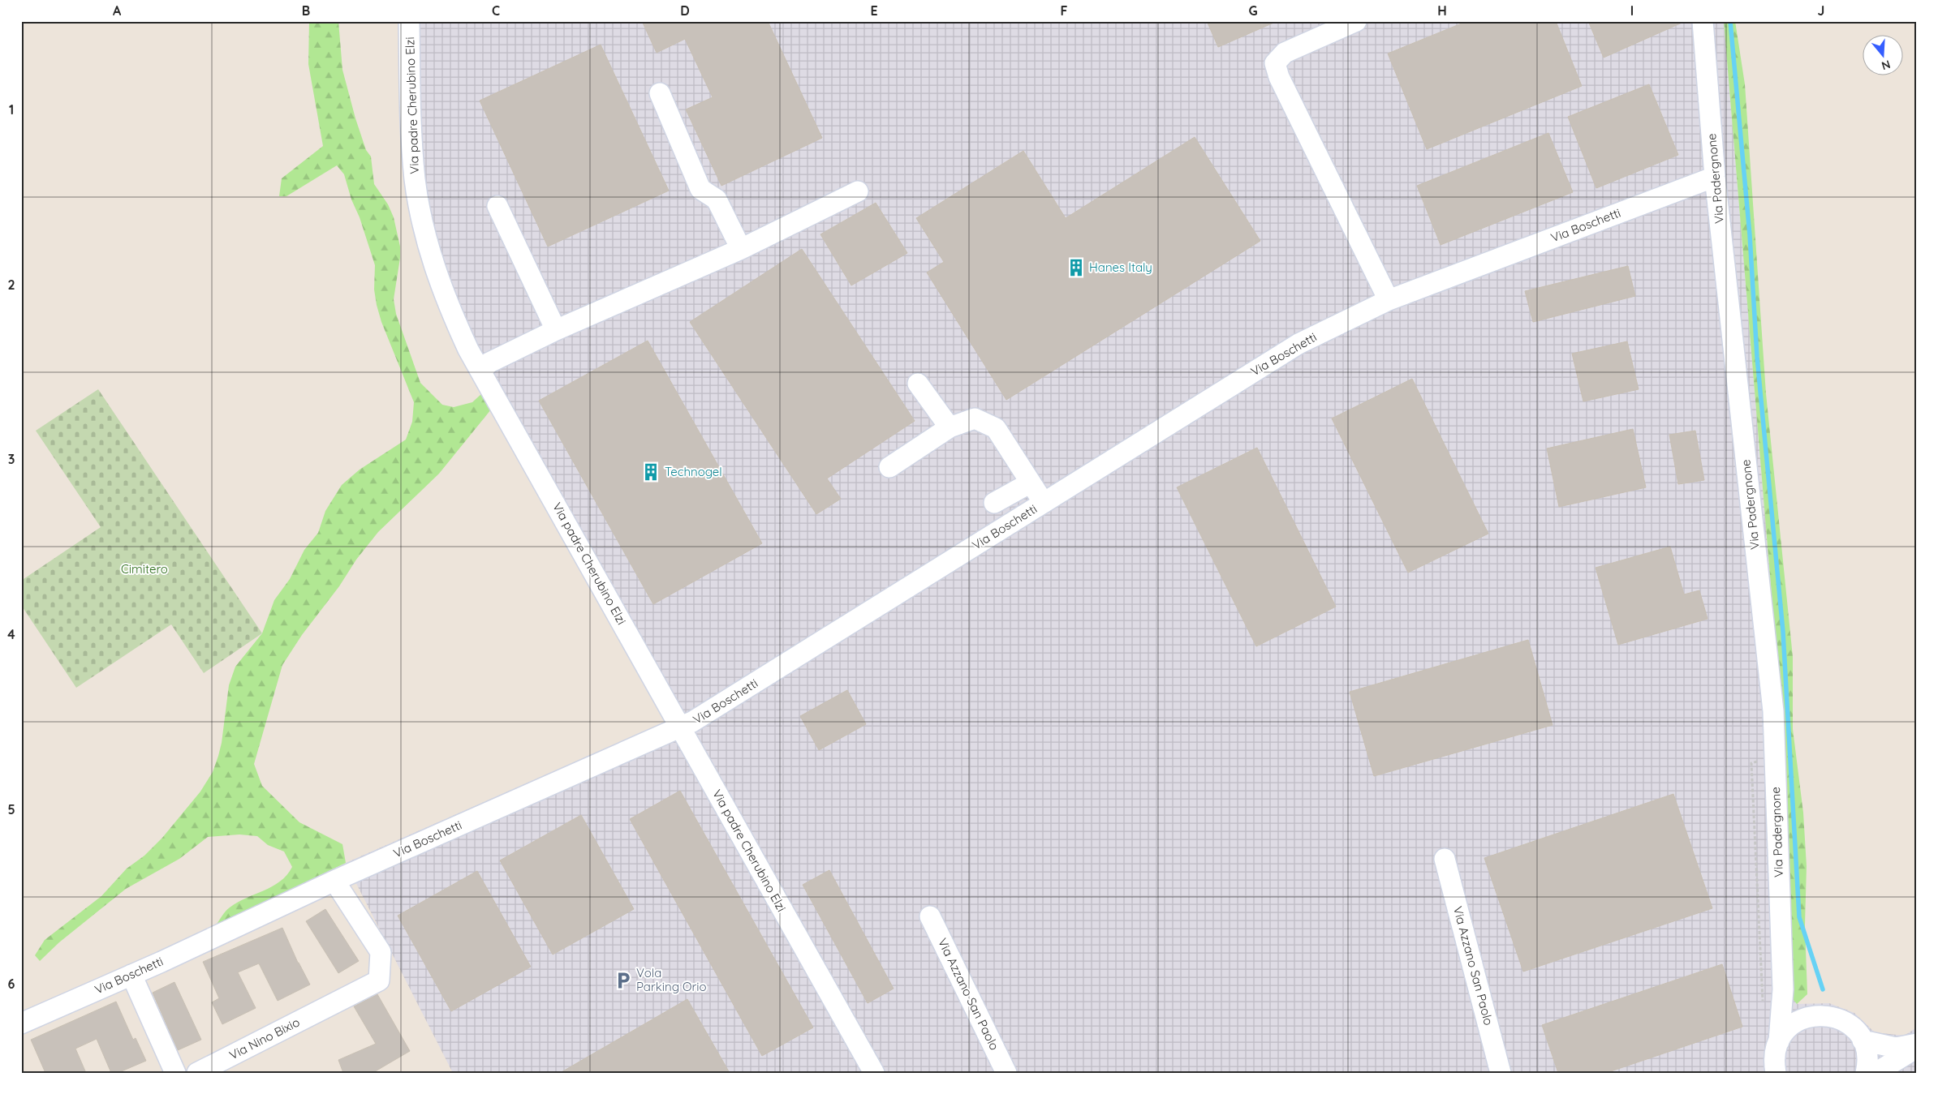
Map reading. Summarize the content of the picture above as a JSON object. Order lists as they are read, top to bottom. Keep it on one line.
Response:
{"streets":{"street":["Via padre Cherubino Elzi","Via Padergnone","Via Boschetti","Via Azzano San Paolo","Via Nino Bixio"]},"crossings":[["Via padre Cherubino Elzi","Via Boschetti"],["Via Padergnone","Via Boschetti"],["Via Boschetti","Via Nino Bixio"]],"parks":["Cimitero"],"places":{"building":["Hanes Italy","Technogel"],"parking":["Vola Parking Orio"]},"north":"bottom","grid":{"columns":["A","B","C","D","E","F","G","H","I","J"],"rows":["1","2","3","4","5","6"]}}
